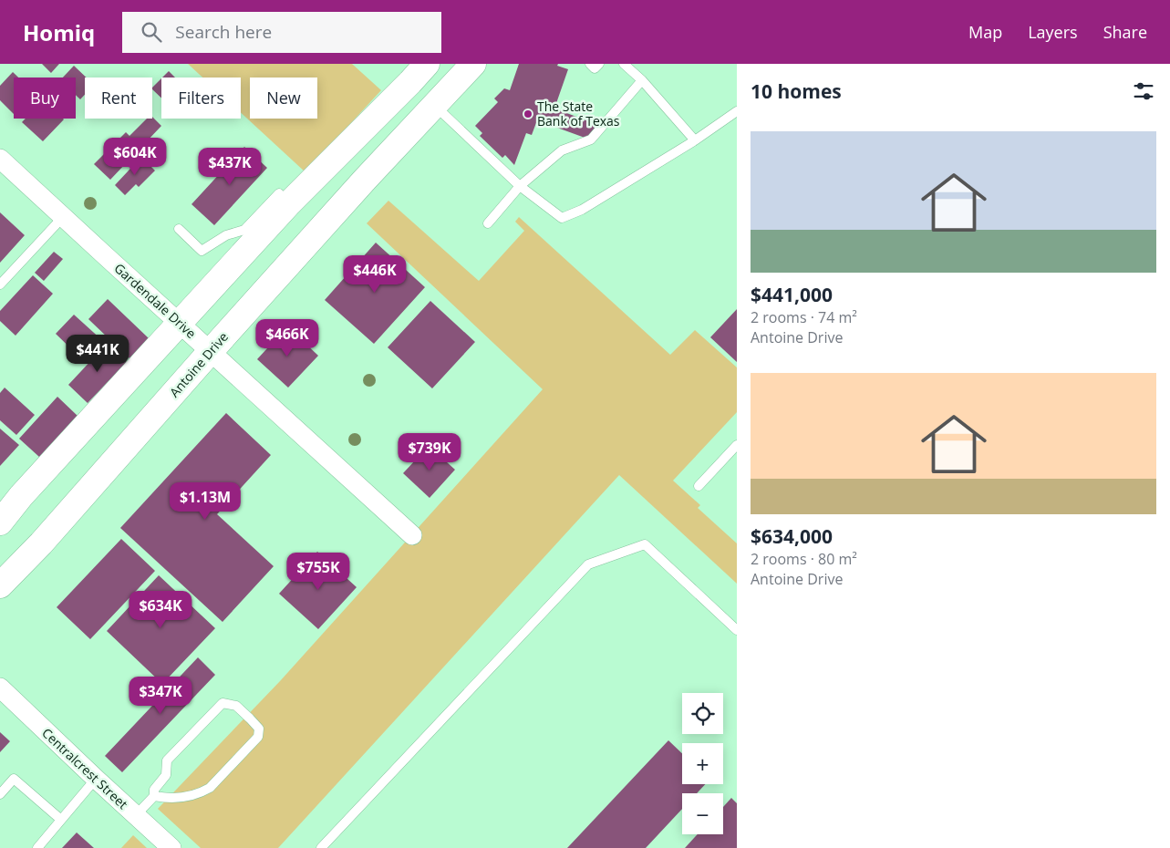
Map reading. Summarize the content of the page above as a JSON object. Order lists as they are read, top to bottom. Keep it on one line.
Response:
{"streets":{"main road":["Antoine Drive"],"street":["Gardendale Drive","Centralcrest Street"]},"crossings":[["Gardendale Drive","Antoine Drive"]],"places":["The State Bank of Texas"],"page":{"header":"Homiq","search":"Search here","nav":["Map","Layers","Share"],"heading":"10 homes","chip":["Buy","Rent","Filters","New"],"list":[{"name":"$441,000","note":"2 rooms · 74 m² · Antoine Drive"},{"name":"$634,000","note":"2 rooms · 80 m² · Antoine Drive"}],"price":["$604K","$437K","$446K","$466K","$441K","$739K","$1.13M","$755K","$634K","$347K"],"map_buttons":["+","−"]}}
